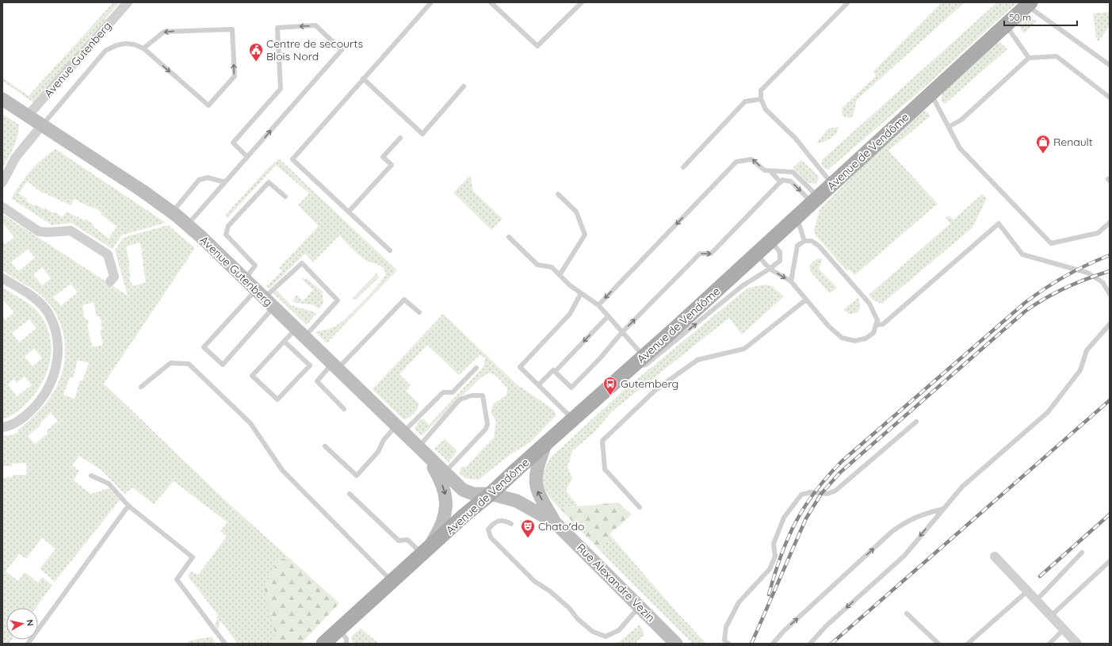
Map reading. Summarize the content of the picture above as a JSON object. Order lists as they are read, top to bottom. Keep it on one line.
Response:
{"streets":{"main road":["Avenue Gutenberg","Avenue de Vendôme","Rue Alexandre Vezin"]},"crossings":[["Avenue Gutenberg","Avenue de Vendôme"],["Avenue Gutenberg","Rue Alexandre Vezin"],["Avenue de Vendôme","Rue Alexandre Vezin"]],"places":{"public building":["Centre de secourts Blois Nord"],"shop":["Renault"],"bus stop":["Gutemberg"],"theatre":["Chato'do"]},"scale_bar":"50 m","north":"right"}
